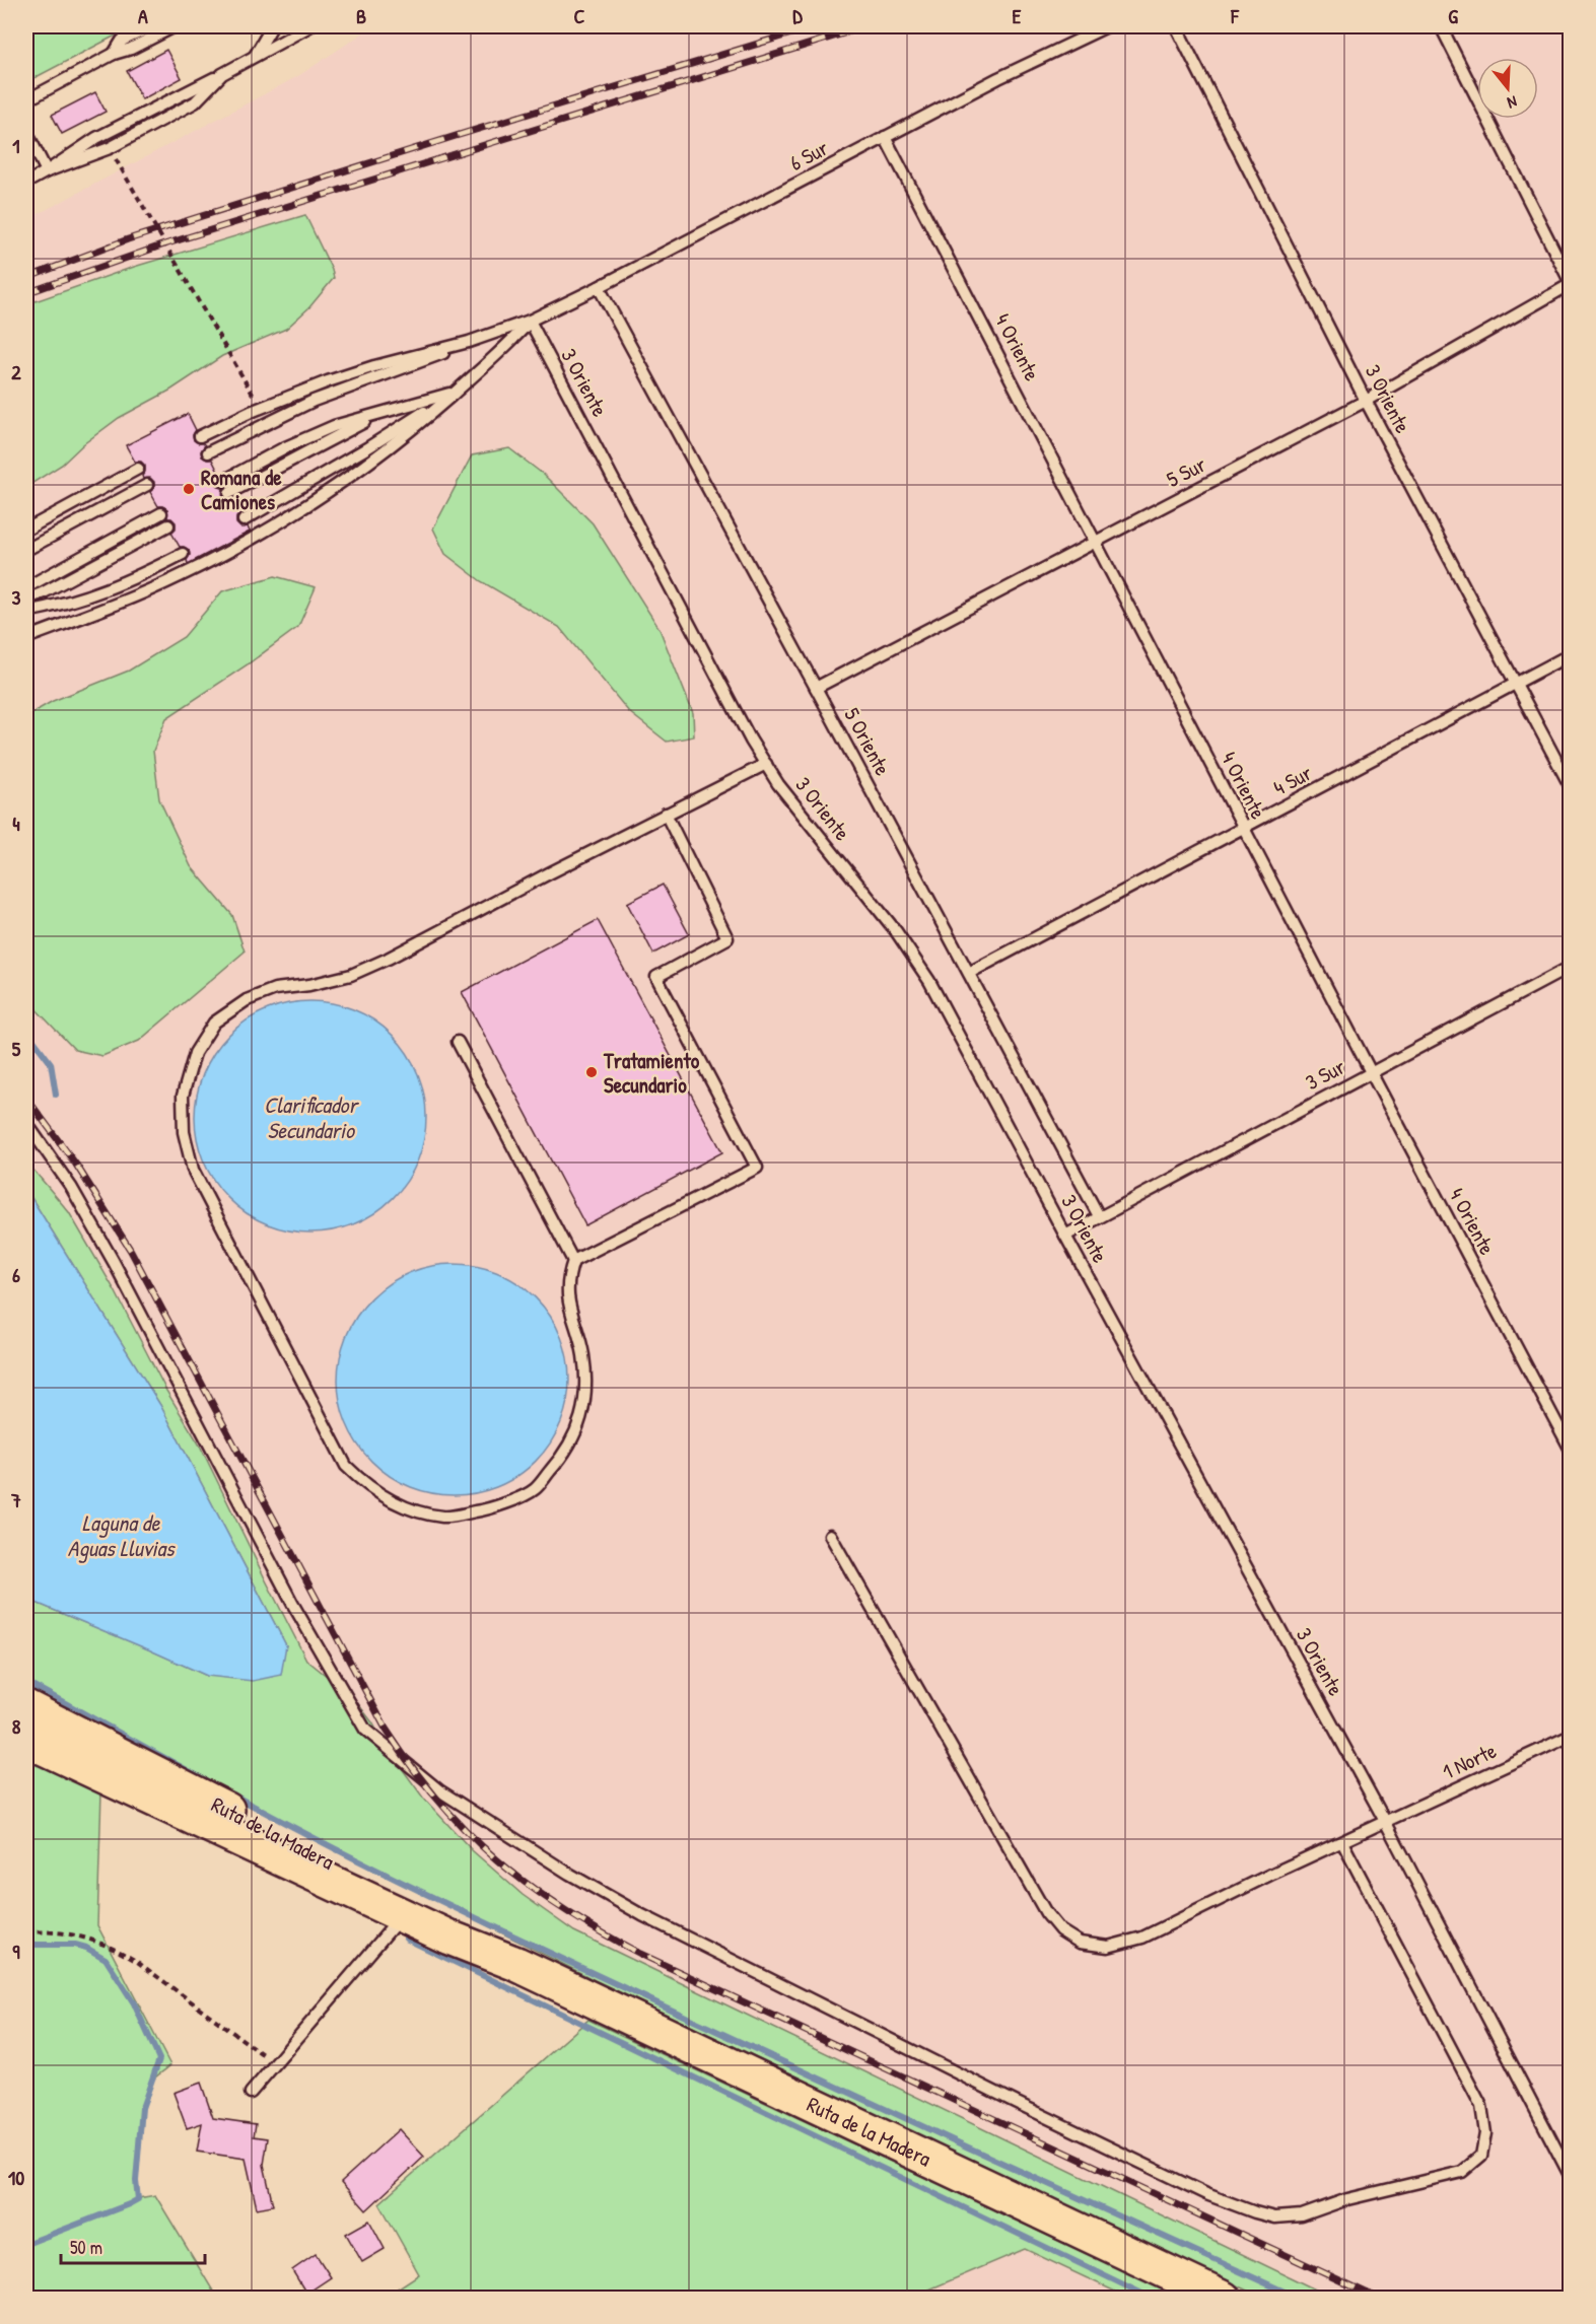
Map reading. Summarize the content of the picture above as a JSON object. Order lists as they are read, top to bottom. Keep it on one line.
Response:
{"streets":{"highway":["Ruta de la Madera"],"lane":["6 Sur","4 Oriente","3 Oriente","5 Sur","5 Oriente","4 Sur","3 Sur","1 Norte"]},"crossings":[["6 Sur","4 Oriente"],["6 Sur","3 Oriente"],["6 Sur","5 Oriente"],["4 Oriente","5 Sur"],["4 Oriente","4 Sur"],["4 Oriente","3 Sur"],["3 Oriente","5 Sur"],["3 Oriente","4 Sur"],["3 Oriente","3 Sur"],["3 Oriente","1 Norte"],["5 Sur","5 Oriente"],["5 Oriente","4 Sur"],["5 Oriente","3 Sur"]],"water":["Clarificador Secundario","Laguna de Aguas Lluvias"],"places":["Romana de Camiones","Tratamiento Secundario"],"scale_bar":"50 m","north":"bottom","grid":{"columns":["A","B","C","D","E","F","G"],"rows":["1","2","3","4","5","6","7","8","9","10"]}}
